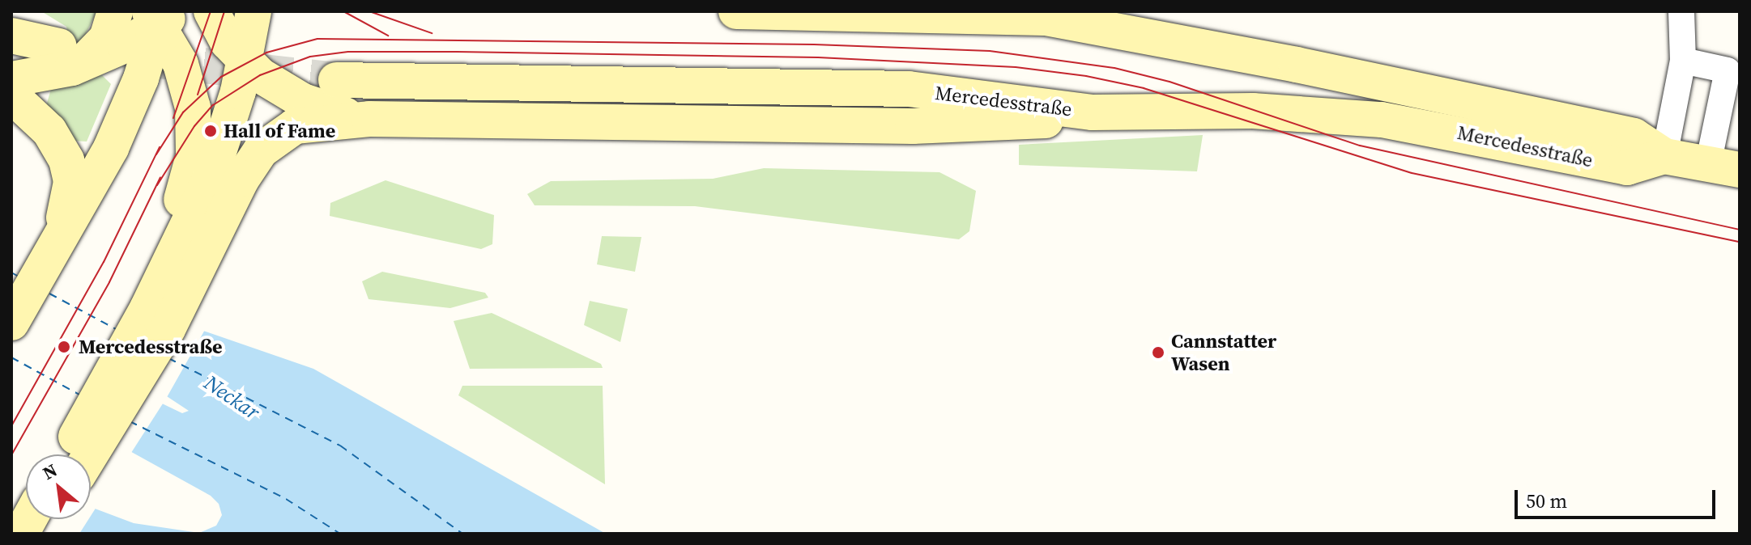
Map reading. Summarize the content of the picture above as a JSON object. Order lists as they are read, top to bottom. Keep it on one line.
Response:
{"streets":{"main road":["Mercedesstraße"]},"water":["Neckar"],"places":["Hall of Fame","Mercedesstraße","Cannstatter Wasen"],"scale_bar":"50 m","north":"top left"}
